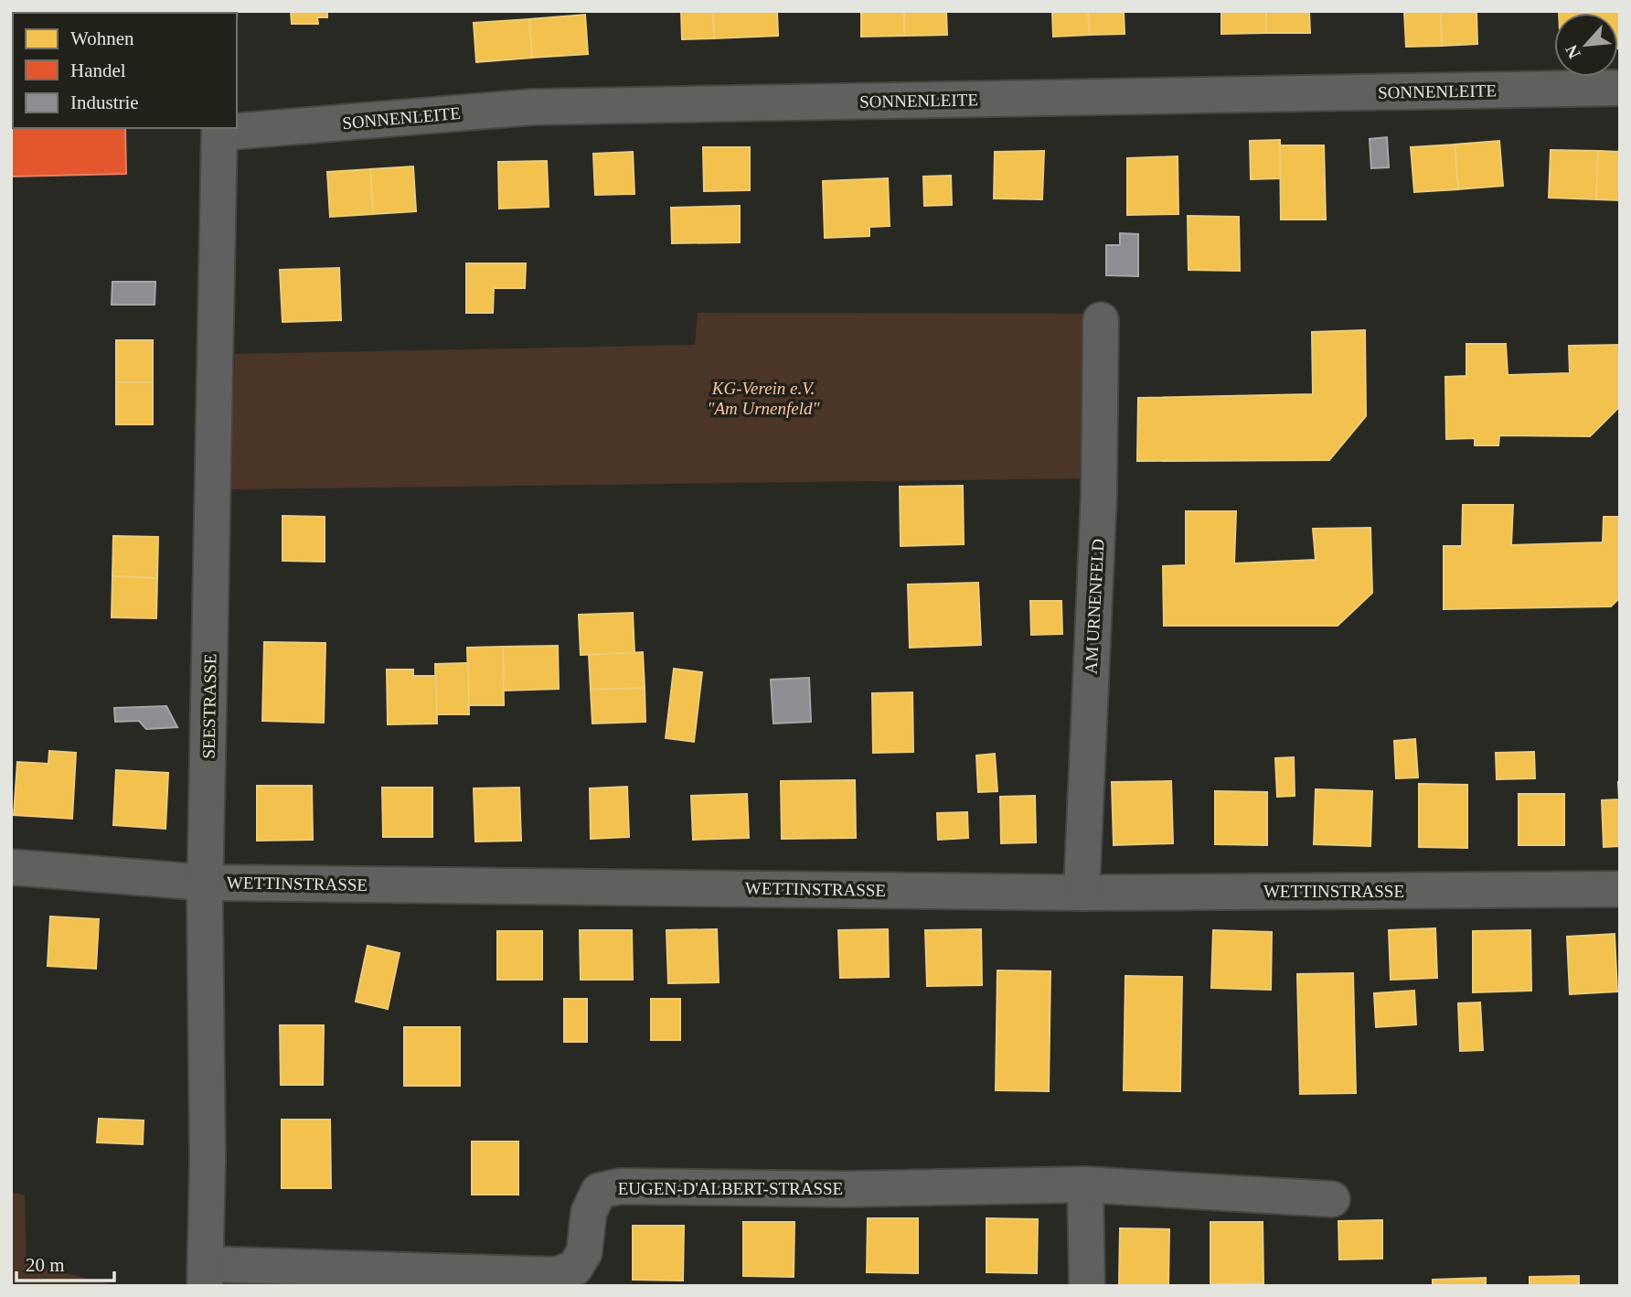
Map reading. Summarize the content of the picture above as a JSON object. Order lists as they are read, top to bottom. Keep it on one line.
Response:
{"streets":{"street":["SONNENLEITE","AM URNENFELD","SEESTRASSE","WETTINSTRASSE","EUGEN-D'ALBERT-STRASSE"]},"crossings":[["AM URNENFELD","WETTINSTRASSE"],["SEESTRASSE","WETTINSTRASSE"],["SEESTRASSE","EUGEN-D'ALBERT-STRASSE"]],"parks":["KG-Verein e.V. \"Am Urnenfeld\""],"legend":["Wohnen","Handel","Industrie"],"scale_bar":"20 m","north":"bottom left"}
